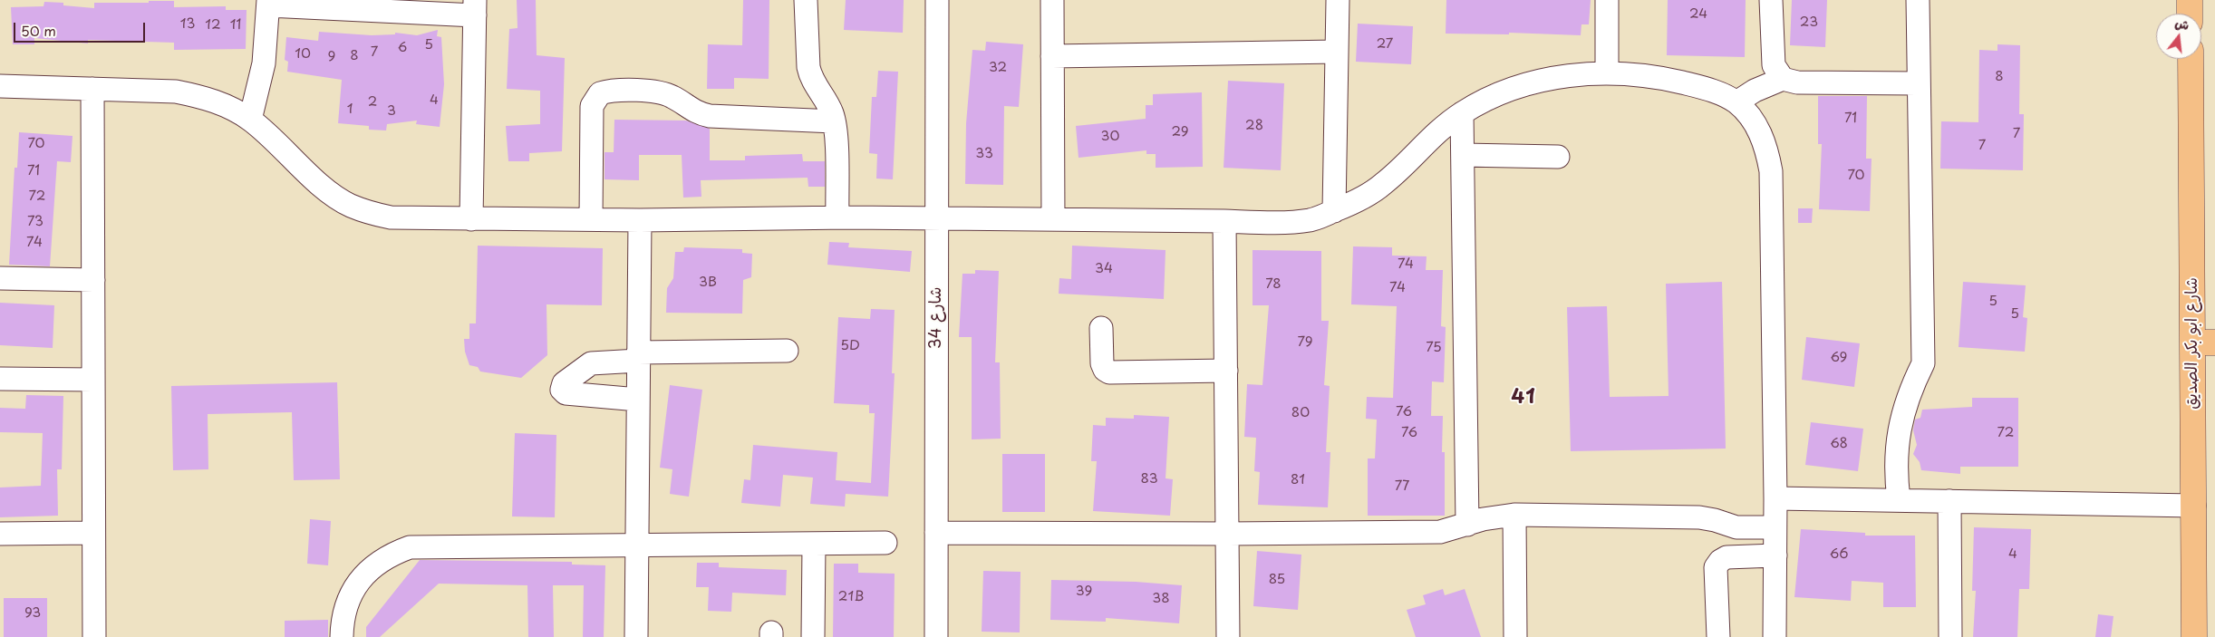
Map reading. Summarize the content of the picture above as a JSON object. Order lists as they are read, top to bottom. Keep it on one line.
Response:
{"streets":{"main road":["شارع ابو بكر الصديق"],"street":["شارع 34"]},"districts":["41"],"house_numbers":["24","23","13","12","11","27","5","6","7","10","8","9","32","8","4","2","1","3","71","28","29","7","30","70","7","33","71","70","72","73","74","74","34","3B","78","74","5","5","79","5D","75","69","76","80","76","72","68","83","81","77","66","4","85","39","21B","38","93"],"scale_bar":"50 m","north":"top"}
